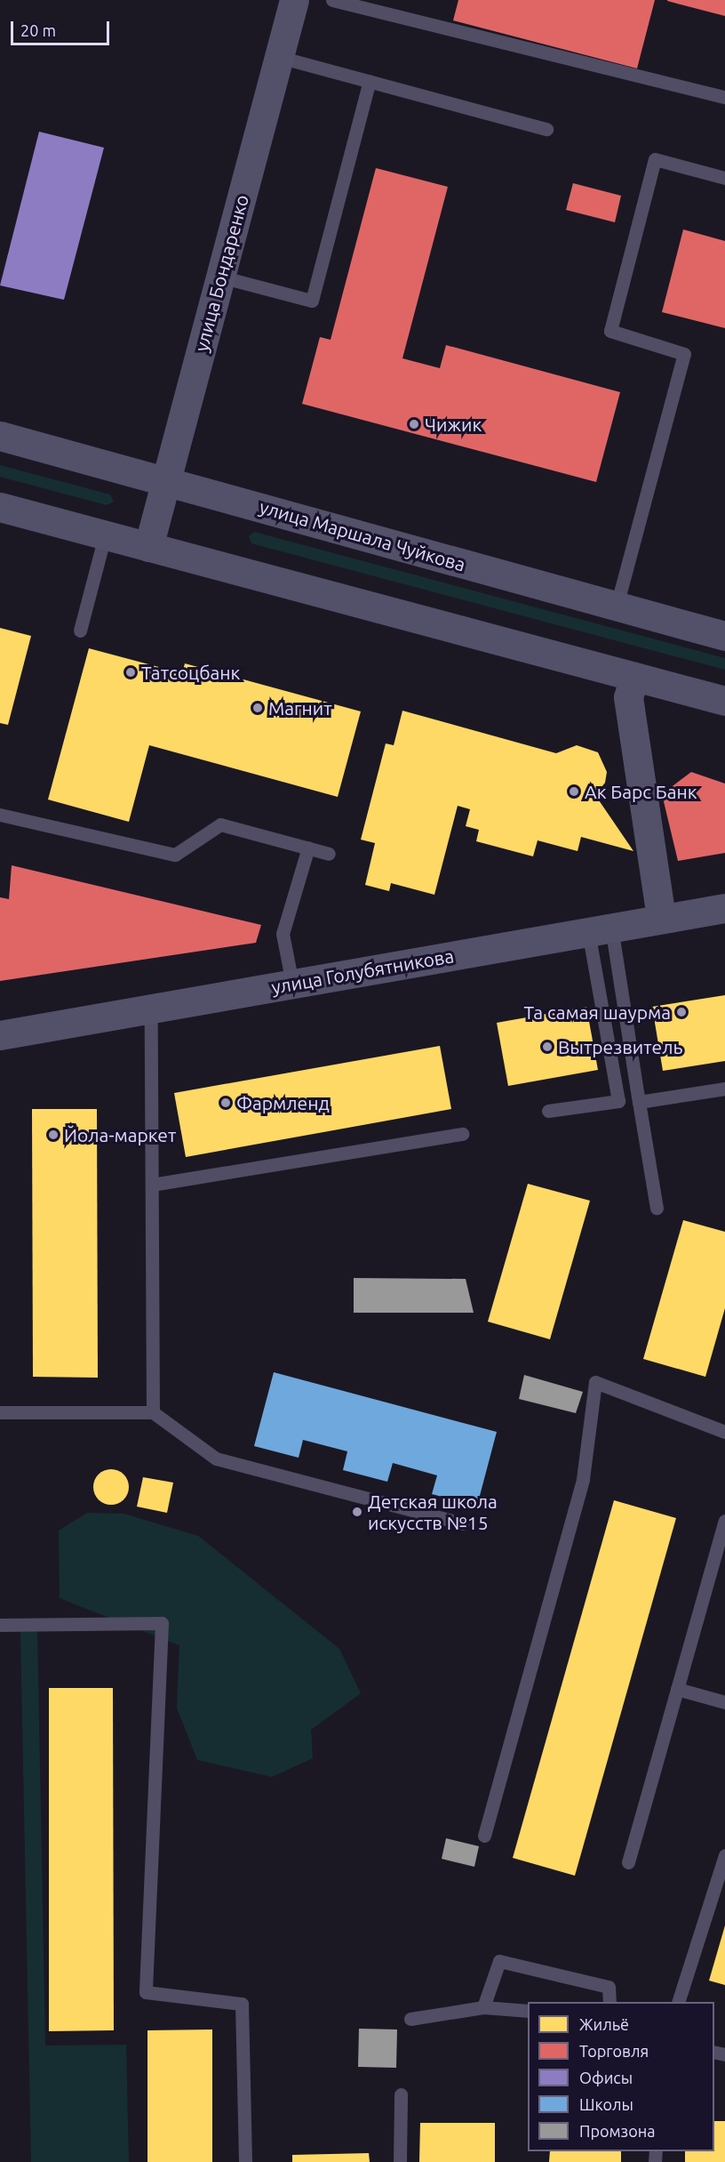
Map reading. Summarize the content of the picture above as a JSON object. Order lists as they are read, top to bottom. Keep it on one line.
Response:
{"streets":{"main road":["улица Бондаренко","улица Маршала Чуйкова","улица Голубятникова"]},"crossings":[["улица Бондаренко","улица Маршала Чуйкова"]],"places":["Чижик","Татсоцбанк","Магнит","Ак Барс Банк","Та самая шаурма","Вытрезвитель","Фармленд","Йола-маркет","Детская школа искусств №15"],"legend":["Жильё","Торговля","Офисы","Школы","Промзона"],"scale_bar":"20 m"}
